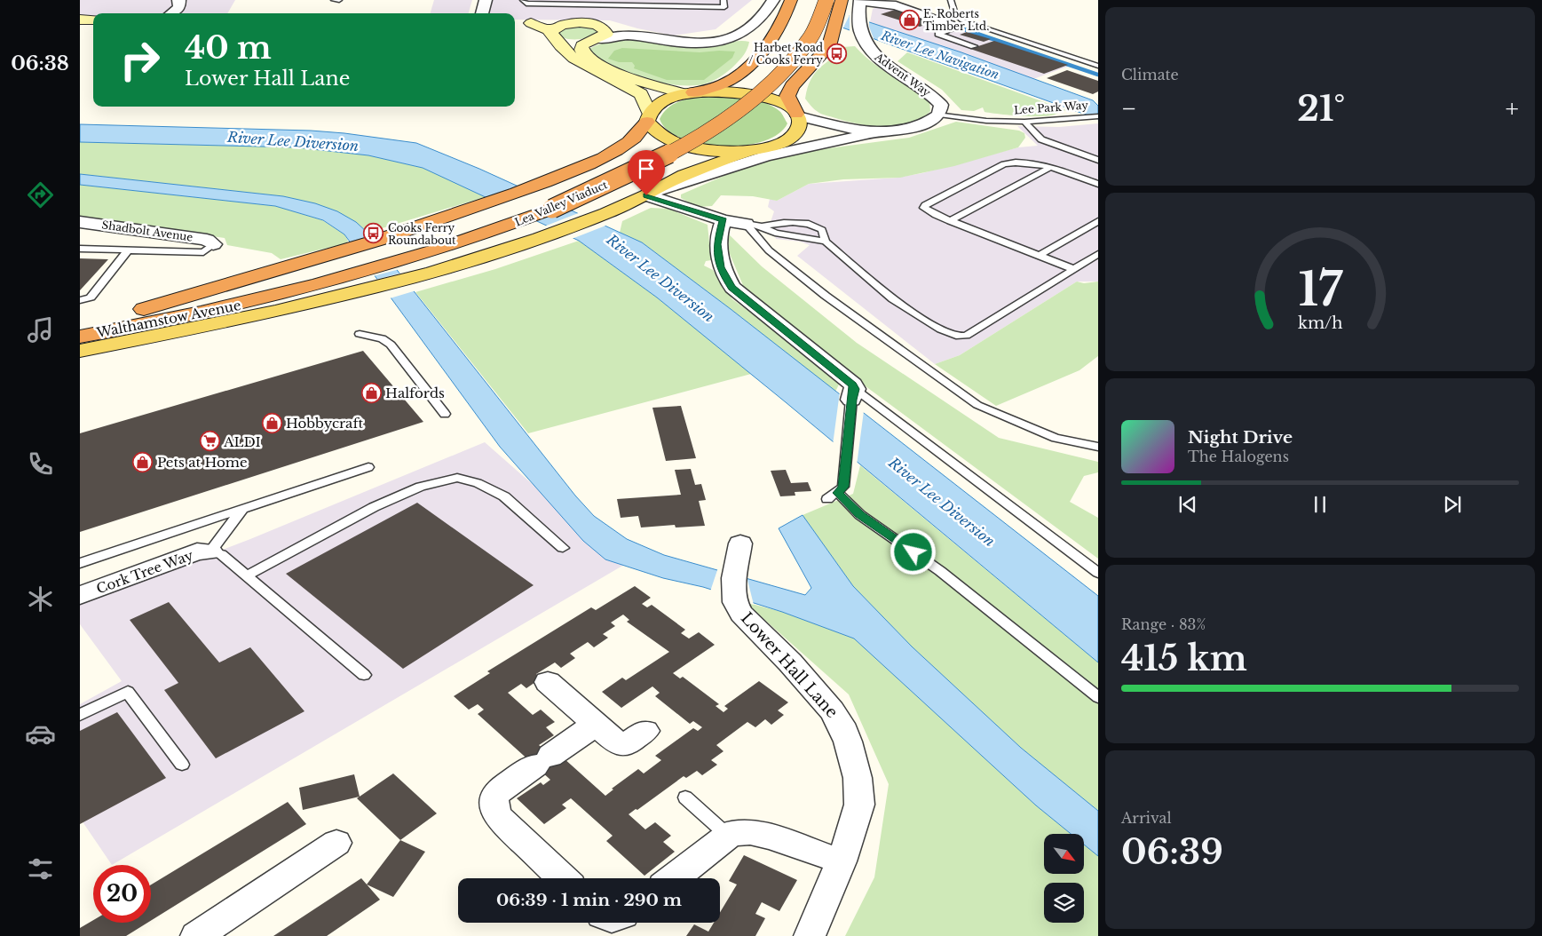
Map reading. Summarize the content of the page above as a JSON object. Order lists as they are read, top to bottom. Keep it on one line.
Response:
{"streets":{"highway":["Lea Valley Viaduct","Walthamstow Avenue"],"street":["Advent Way","Shadbolt Avenue","Cork Tree Way","Lower Hall Lane"],"lane":["Lee Park Way"]},"crossings":[["Advent Way","Lee Park Way"],["Lea Valley Viaduct","Walthamstow Avenue"]],"water":["River Lee Navigation","River Lee Diversion"],"places":{"shop":["E. Roberts Timber Ltd.","Halfords","Hobbycraft","Pets at Home"],"bus stop":["Harbet Road / Cooks Ferry","Cooks Ferry Roundabout"],"supermarket":["ALDI"]},"north":"bottom right","page":{"tabs":"06:38","tile":["Climate",["Range · 83%","415 km"],["Arrival","06:39"]],"turn":["40 m","Lower Hall Lane"],"heat":["−","21°","+"],"song":["Night Drive","The Halogens"],"limit":"20","trip":"06:39 · 1 min · 290 m","gauge":["17","km/h"]}}
